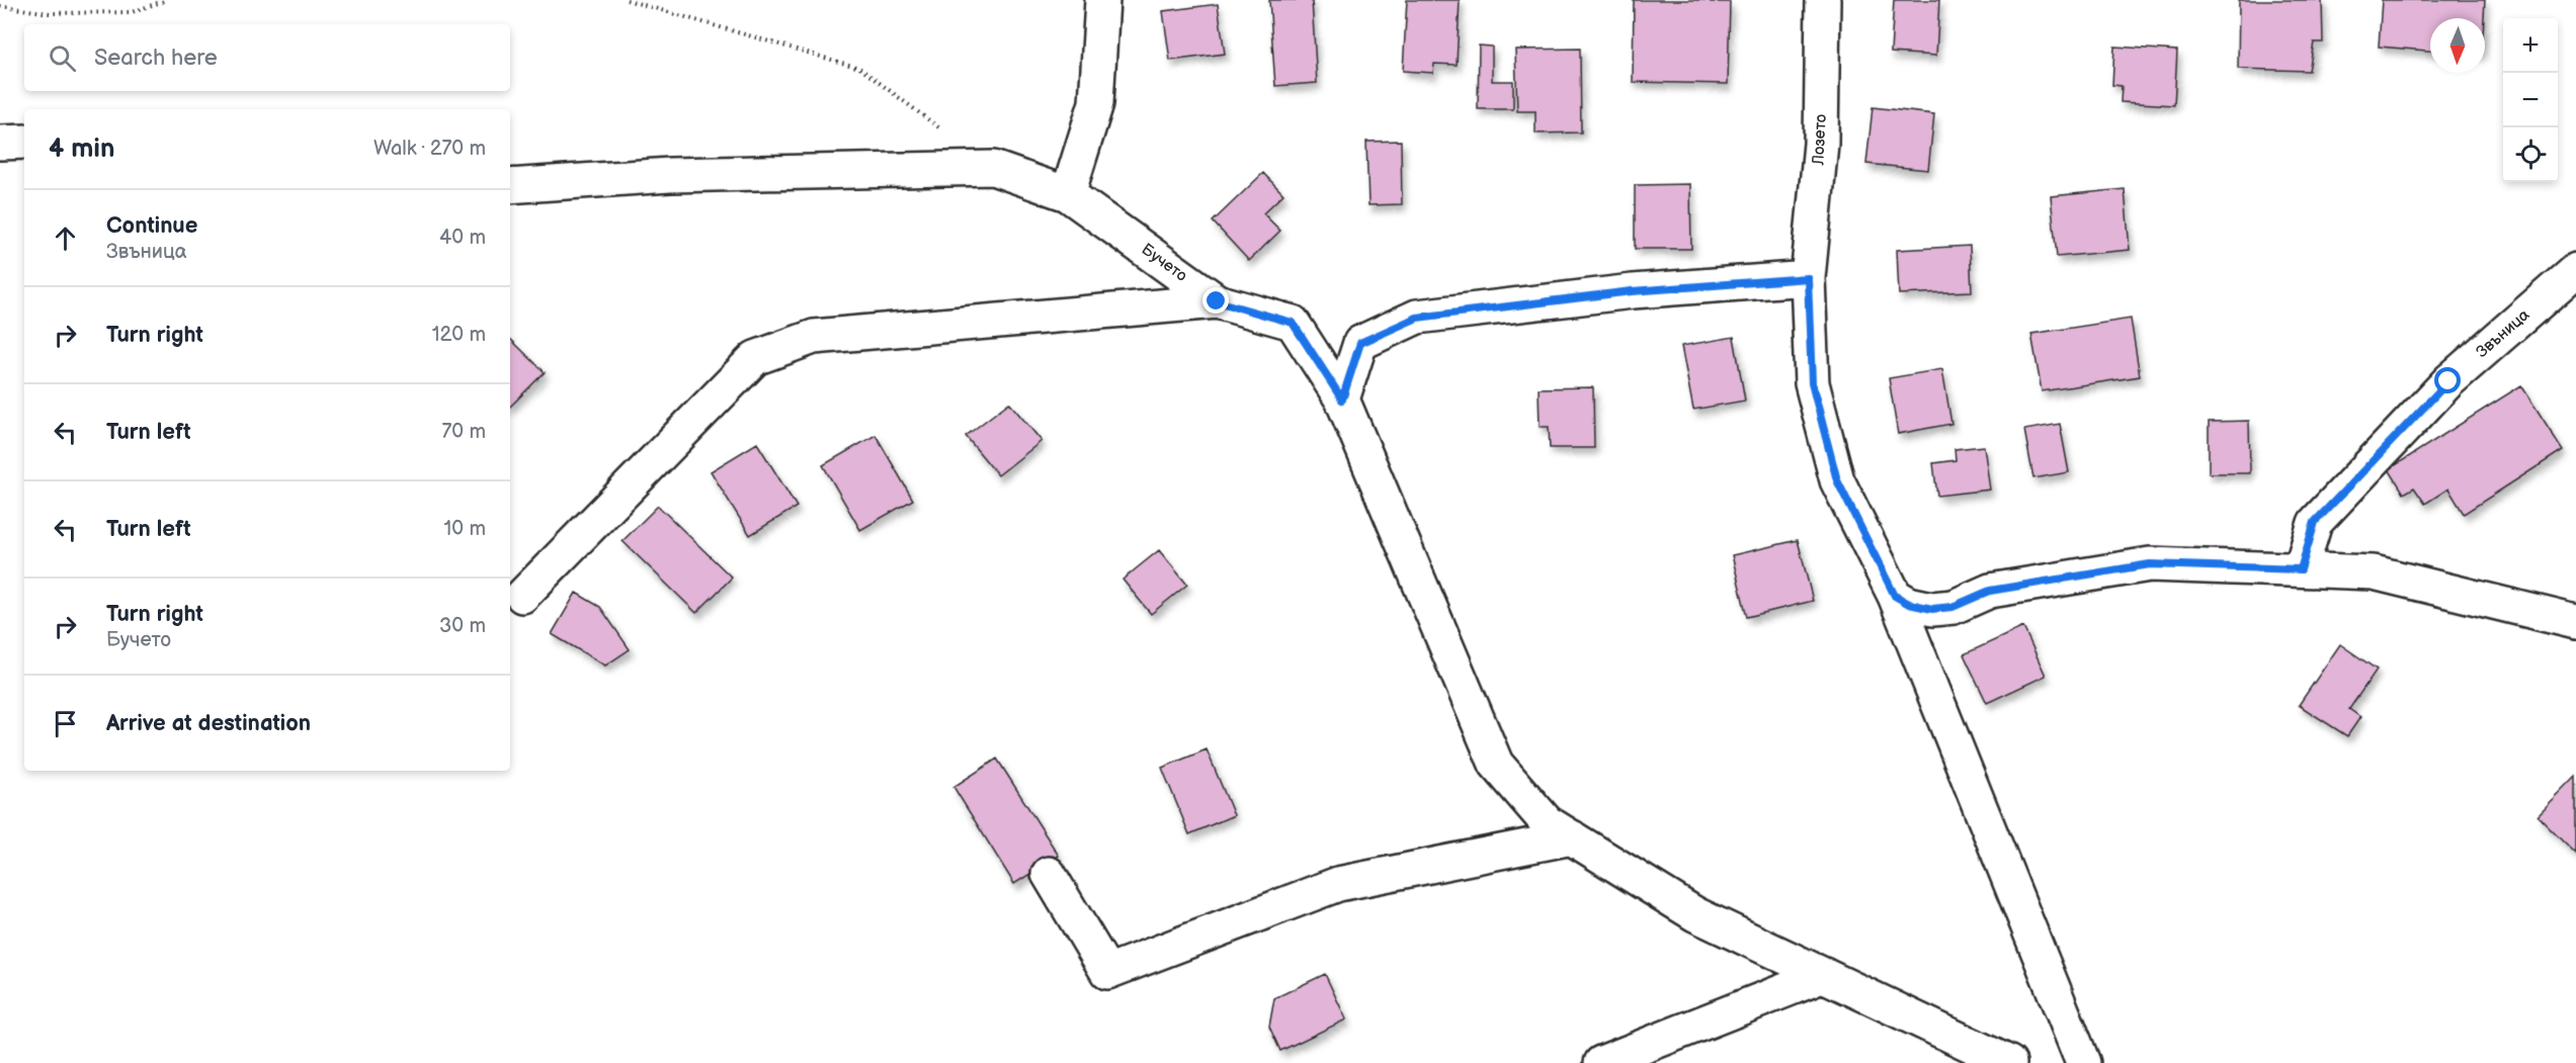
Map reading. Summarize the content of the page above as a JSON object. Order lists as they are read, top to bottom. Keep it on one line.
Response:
{"streets":{"street":["Лозето","Бучето","Звъница"]},"north":"bottom","page":{"map_buttons":["+","−"],"search":"Search here","heading":["4 min","Walk · 270 m"],"list":[["Continue","Звъница","40 m"],["Turn right","120 m"],["Turn left","70 m"],["Turn left","10 m"],["Turn right","Бучето","30 m"],"Arrive at destination"]}}
